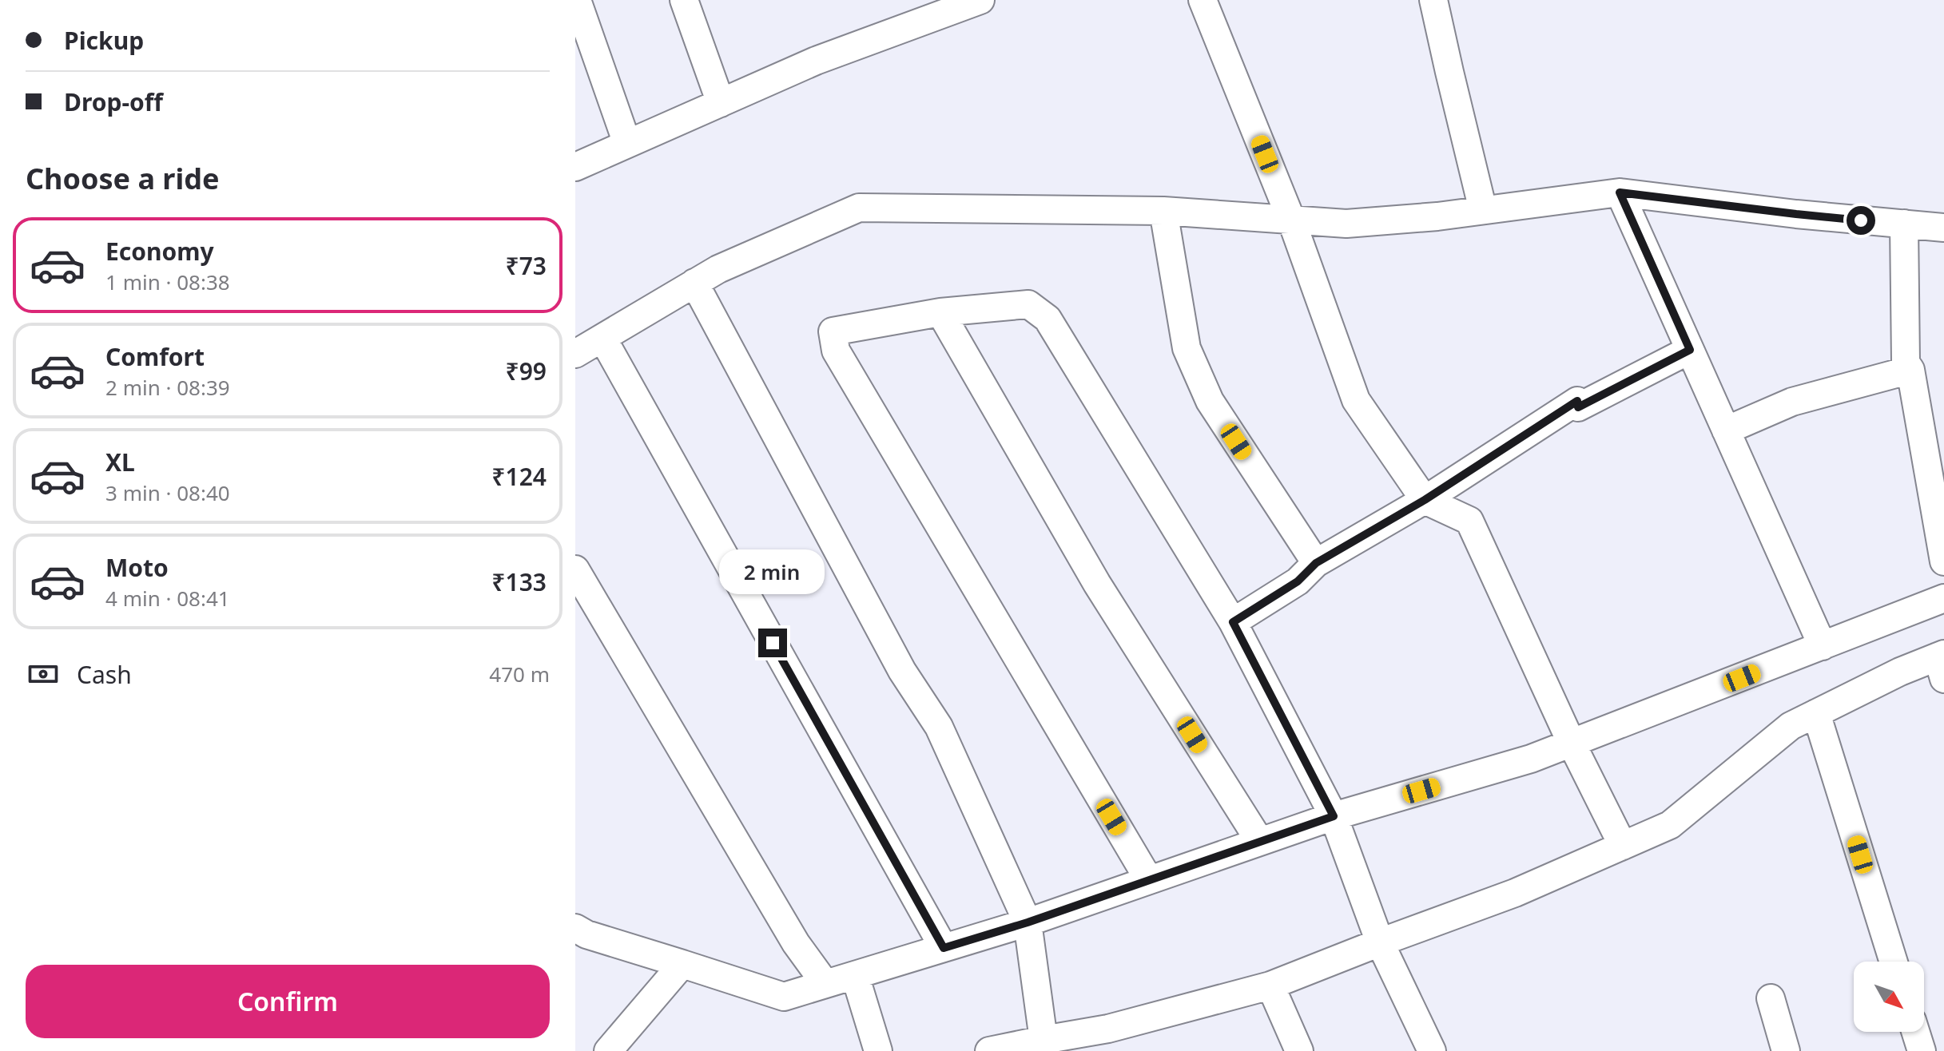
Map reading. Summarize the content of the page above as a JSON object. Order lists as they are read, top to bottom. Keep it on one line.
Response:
{"north":"bottom right","page":{"banner":["Pickup","Drop-off"],"heading":"Choose a ride","list":[{"name":"Economy","note":"1 min · 08:38","value":"₹73"},{"name":"Comfort","note":"2 min · 08:39","value":"₹99"},{"name":"XL","note":"3 min · 08:40","value":"₹124"},{"name":"Moto","note":"4 min · 08:41","value":"₹133"}],"bubble":"2 min","pay":["Cash","470 m"],"buttons":"Confirm"}}
